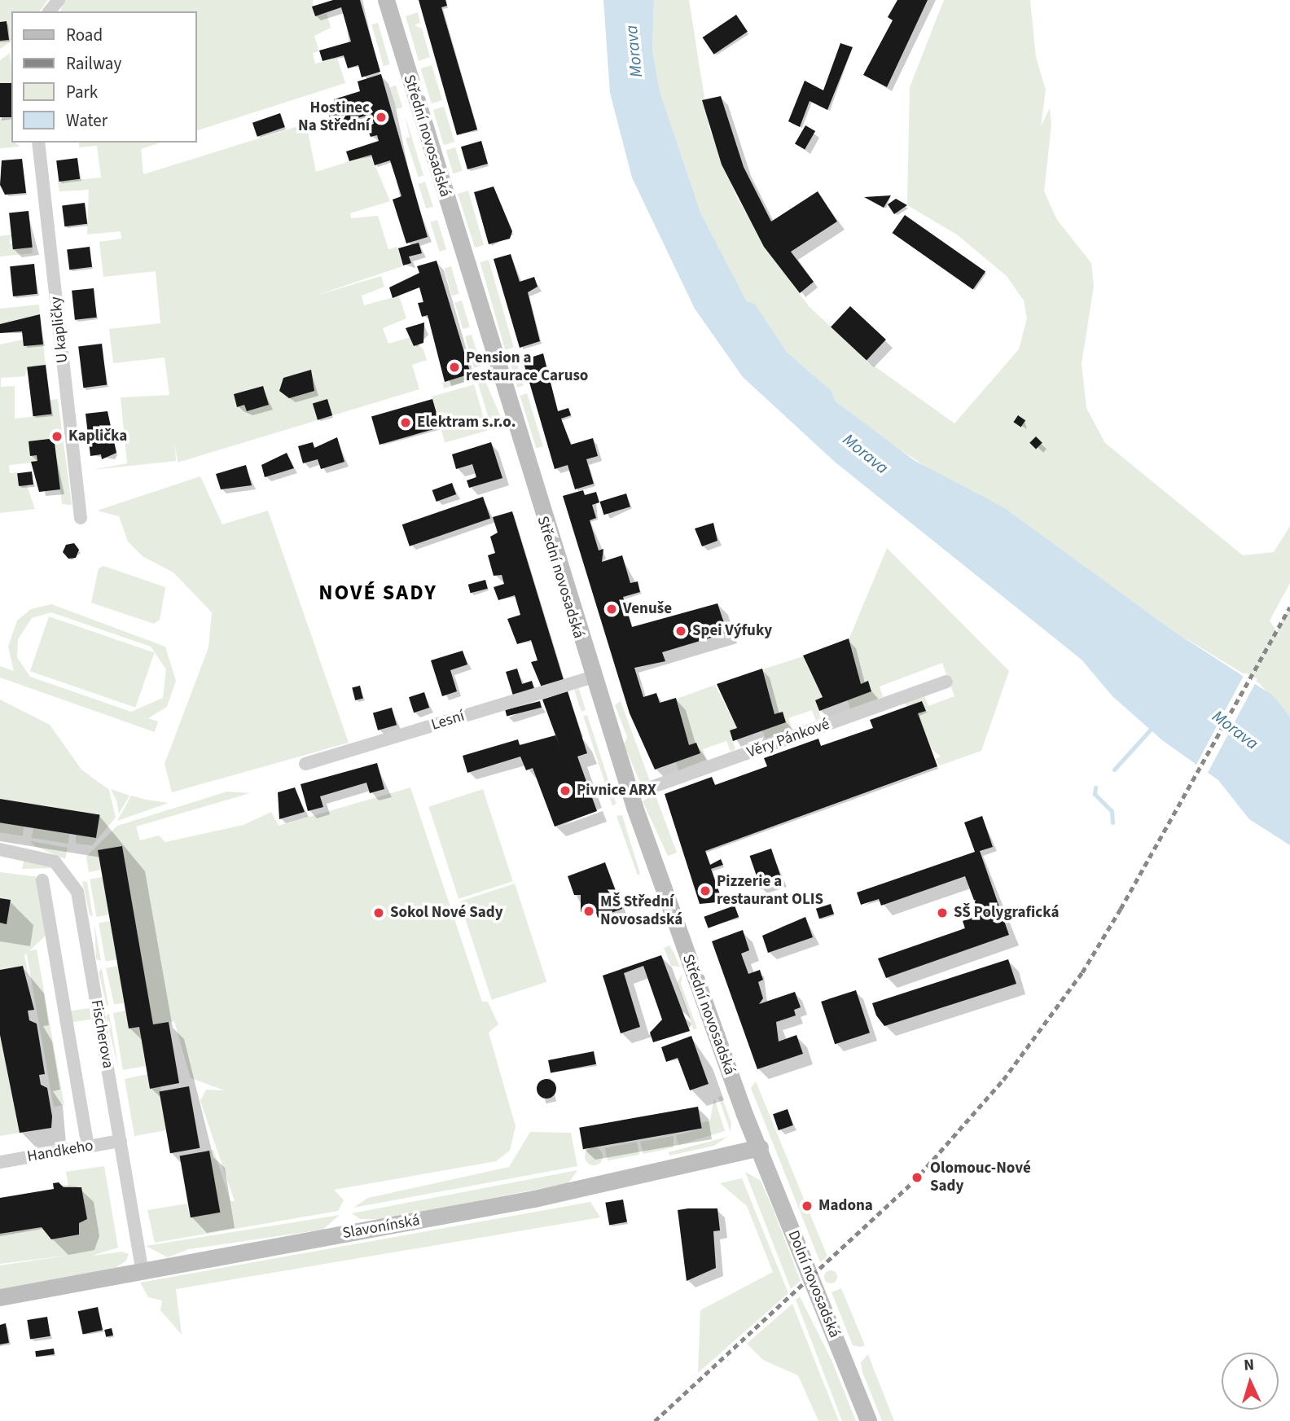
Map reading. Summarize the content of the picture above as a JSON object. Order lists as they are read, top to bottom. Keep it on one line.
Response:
{"streets":{"main road":["Střední novosadská","Slavonínská","Dolní novosadská"],"street":["U kapličky","Lesní","Věry Pánkové","Fischerova","Handkeho"]},"crossings":[["Střední novosadská","Lesní"],["Střední novosadská","Věry Pánkové"],["Střední novosadská","Slavonínská"],["Střední novosadská","Dolní novosadská"],["Fischerova","Handkeho"],["Fischerova","Slavonínská"],["Slavonínská","Dolní novosadská"]],"districts":["NOVÉ SADY"],"water":["Morava"],"places":["Hostinec Na Střední","Pension a restaurace Caruso","Elektram s.r.o.","Kaplička","Venuše","Spei Výfuky","Pivnice ARX","Pizzerie a restaurant OLIS","MŠ Střední Novosadská","Sokol Nové Sady","SŠ Polygrafická","Olomouc-Nové Sady","Madona"],"legend":["Road","Railway","Park","Water"],"north":"top"}
